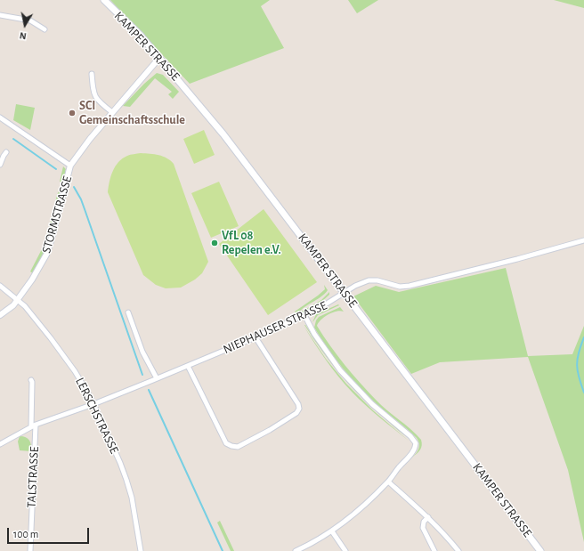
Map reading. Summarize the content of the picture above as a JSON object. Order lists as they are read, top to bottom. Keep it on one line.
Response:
{"streets":{"main road":["KAMPER STRASSE"],"street":["STORMSTRASSE","NIEPHAUSER STRASSE","LERSCHSTRASSE","TALSTRASSE"]},"crossings":[["KAMPER STRASSE","STORMSTRASSE"],["KAMPER STRASSE","NIEPHAUSER STRASSE"],["STORMSTRASSE","LERSCHSTRASSE"],["NIEPHAUSER STRASSE","LERSCHSTRASSE"],["NIEPHAUSER STRASSE","TALSTRASSE"]],"places":["SCI Gemeinschaftsschule","VfL 08 Repelen e.V."],"scale_bar":"100 m","north":"bottom"}
